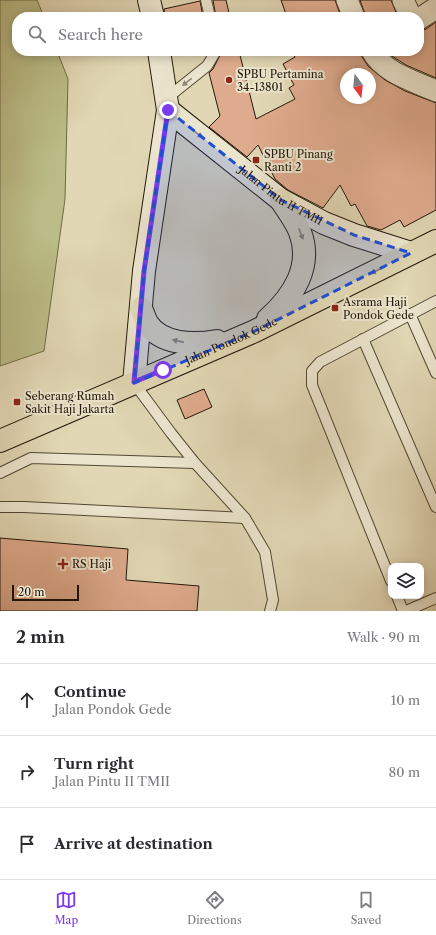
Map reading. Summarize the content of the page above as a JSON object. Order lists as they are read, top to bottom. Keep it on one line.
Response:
{"streets":{"main road":["Jalan Pondok Gede"],"street":["Jalan Pintu II TMII"]},"crossings":[["Jalan Pintu II TMII","Jalan Pondok Gede"]],"one_way":["Jalan Pintu II TMII","Jalan Pondok Gede"],"places":{"other":["SPBU Pertamina 34-13801"],"transit":["SPBU Pinang Ranti 2","Asrama Haji Pondok Gede","Seberang Rumah Sakit Haji Jakarta"],"health":["RS Haji"]},"scale_bar":"20 m","north":"bottom","page":{"search":"Search here","scale":"20 m","heading":["2 min","Walk · 90 m"],"list":[["Continue","Jalan Pondok Gede","10 m"],["Turn right","Jalan Pintu II TMII","80 m"],"Arrive at destination"],"nav":["Map","Directions","Saved"]}}
